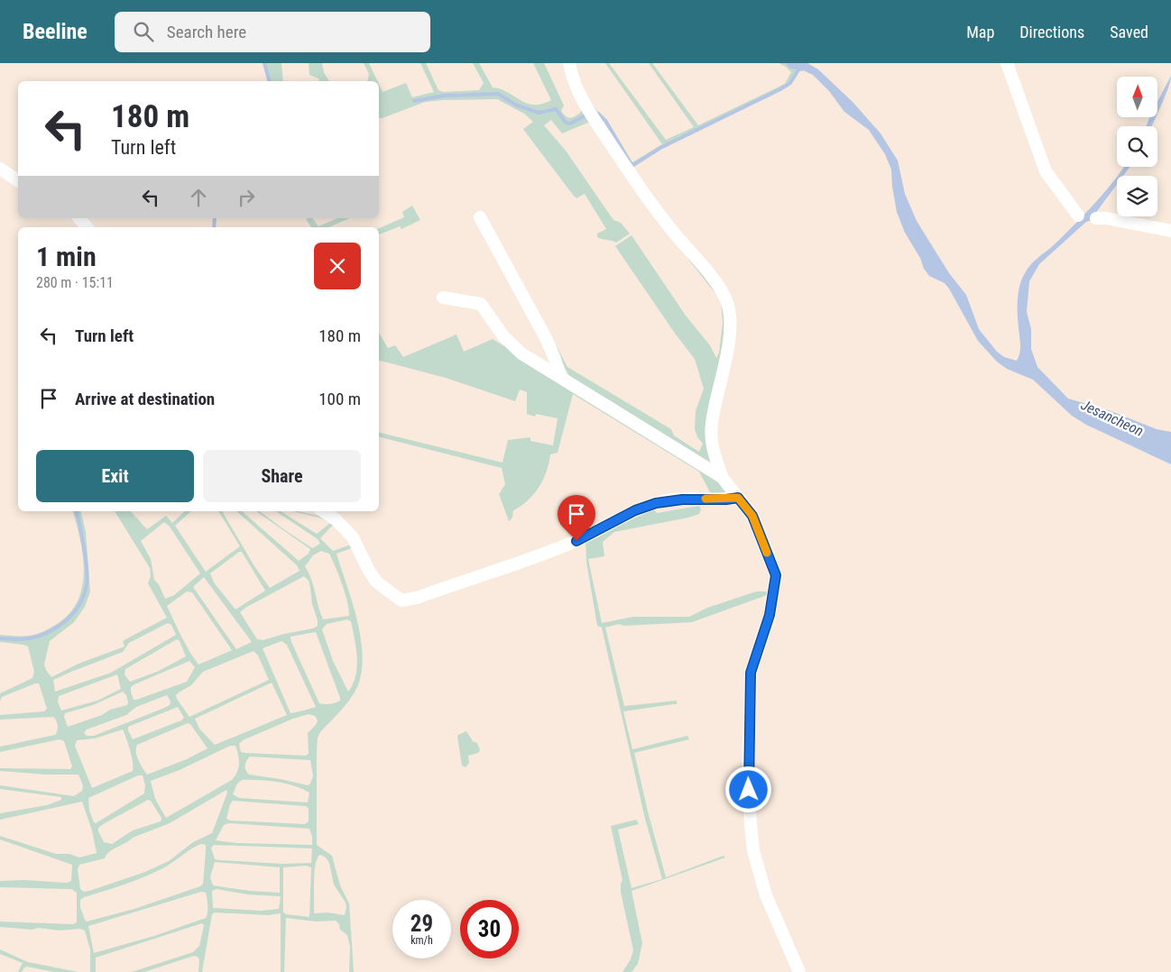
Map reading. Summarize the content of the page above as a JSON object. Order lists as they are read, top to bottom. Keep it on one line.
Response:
{"water":["Jesancheon"],"north":"top","page":{"header":"Beeline","search":"Search here","nav":["Map","Directions","Saved"],"turn":["180 m","Turn left"],"heading":["1 min","280 m · 15:11"],"list":[{"name":"Turn left","value":"180 m"},{"name":"Arrive at destination","value":"100 m"}],"buttons":["Exit","Share"],"speed":"29 km/h","limit":"30"}}
